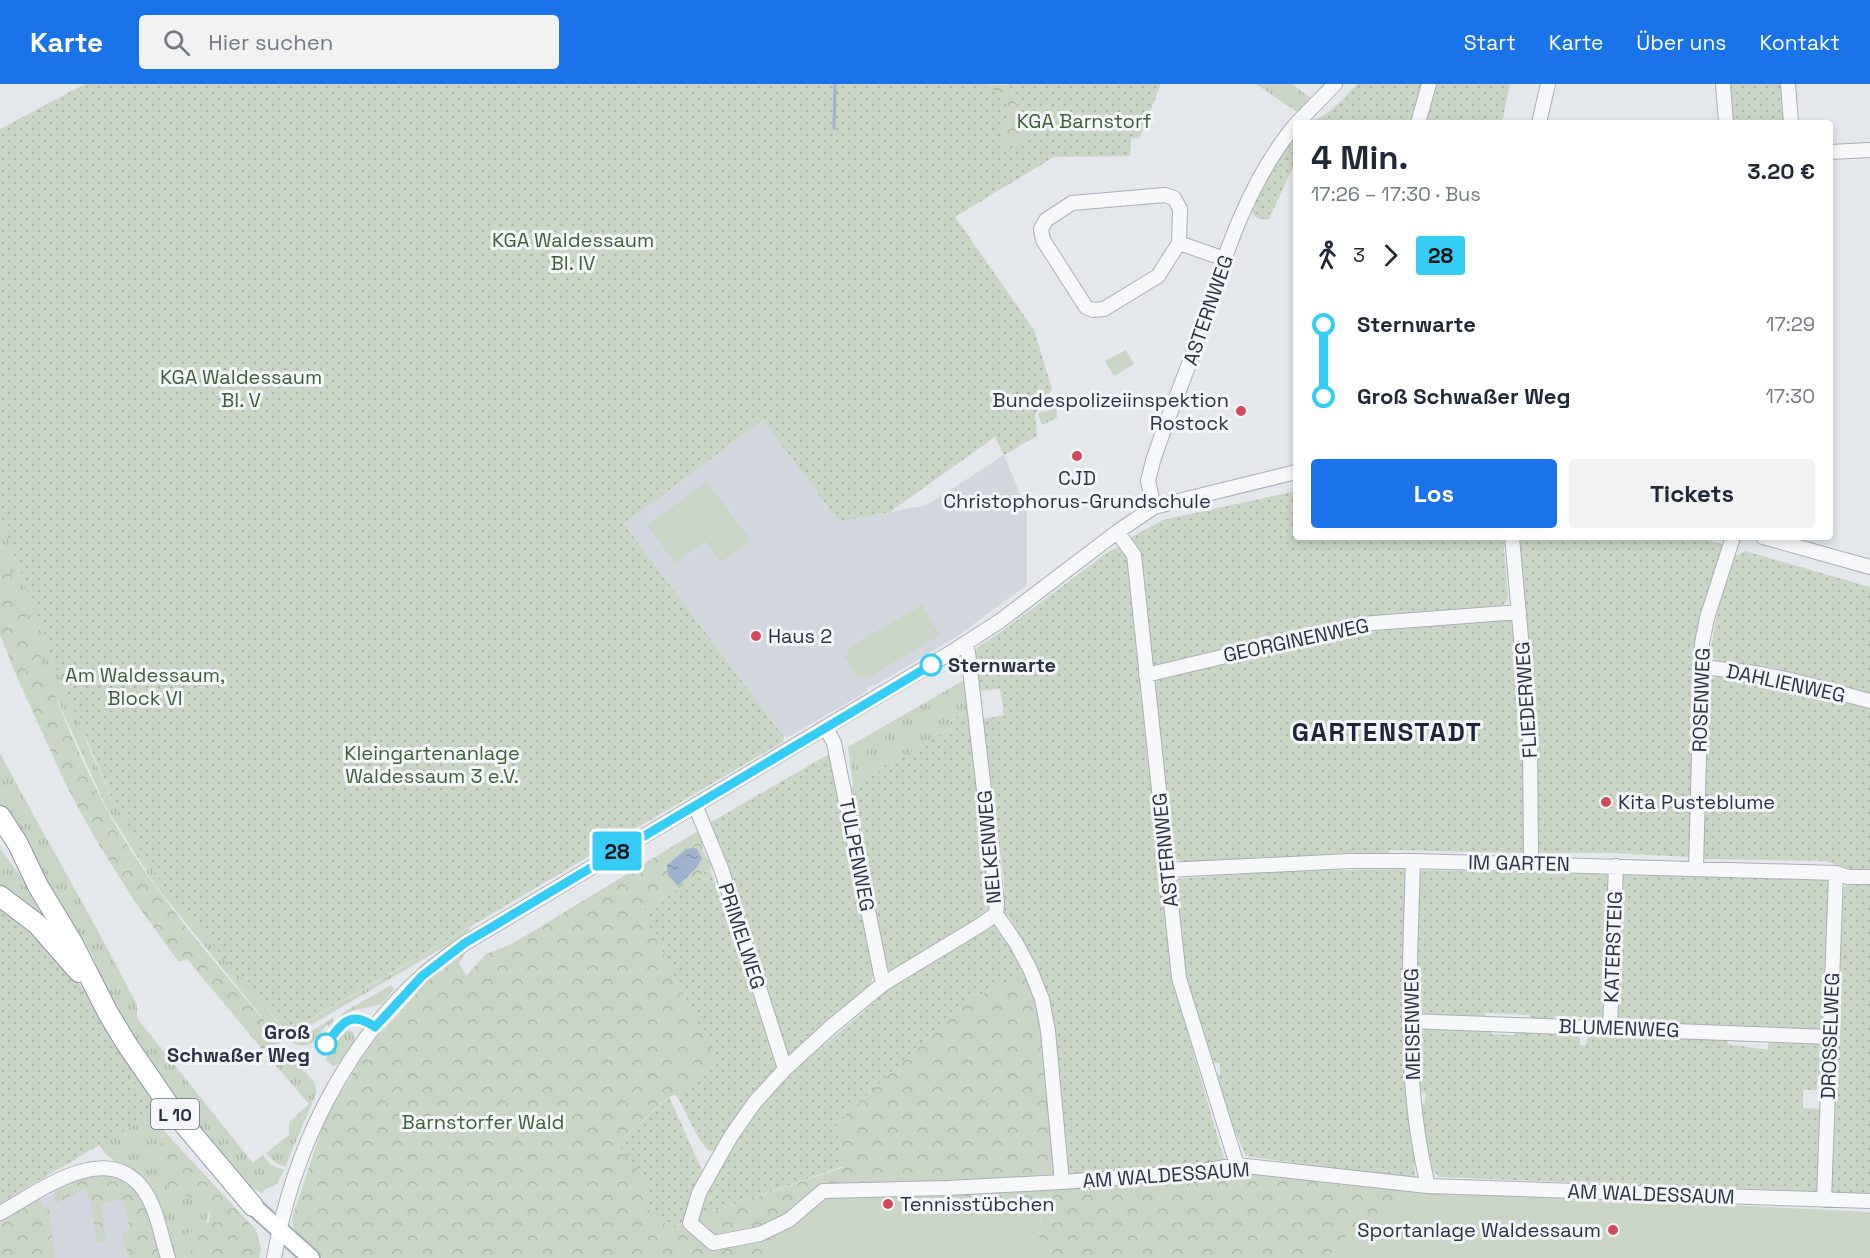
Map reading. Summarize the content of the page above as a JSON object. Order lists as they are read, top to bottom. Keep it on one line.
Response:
{"streets":{"highway":["L 10"],"street":["ASTERNWEG","GEORGINENWEG","DAHLIENWEG","FLIEDERWEG","ROSENWEG","NELKENWEG","TULPENWEG","IM GARTEN","PRIMELWEG","KATERSTEIG","MEISENWEG","BLUMENWEG","DROSSELWEG","AM WALDESSAUM"]},"crossings":[["ASTERNWEG","GEORGINENWEG"],["ASTERNWEG","IM GARTEN"],["ASTERNWEG","AM WALDESSAUM"],["GEORGINENWEG","FLIEDERWEG"],["DAHLIENWEG","ROSENWEG"],["FLIEDERWEG","IM GARTEN"],["ROSENWEG","IM GARTEN"],["NELKENWEG","AM WALDESSAUM"],["IM GARTEN","KATERSTEIG"],["IM GARTEN","MEISENWEG"],["IM GARTEN","DROSSELWEG"],["PRIMELWEG","AM WALDESSAUM"],["KATERSTEIG","BLUMENWEG"],["MEISENWEG","BLUMENWEG"],["MEISENWEG","AM WALDESSAUM"],["BLUMENWEG","DROSSELWEG"],["DROSSELWEG","AM WALDESSAUM"]],"districts":["GARTENSTADT"],"parks":["KGA Barnstorf","KGA Waldessaum Bl. IV","KGA Waldessaum Bl. V","Am Waldessaum, Block VI","Kleingartenanlage Waldessaum 3 e.V.","Barnstorfer Wald"],"places":["Bundespolizeiinspektion Rostock","CJD Christophorus-Grundschule","Haus 2","Sternwarte","Kita Pusteblume","Groß Schwaßer Weg","Tennisstübchen","Sportanlage Waldessaum"],"lines":["bus line 28"],"page":{"header":"Karte","search":"Hier suchen","nav":["Start","Karte","Über uns","Kontakt"],"on_map":"28","heading":["4 Min.","17:26 – 17:30 · Bus","3.20 €"],"legs":["3","28"],"list":[{"name":"Sternwarte","value":"17:29"},{"name":"Groß Schwaßer Weg","value":"17:30"}],"buttons":["Los","Tickets"]}}
